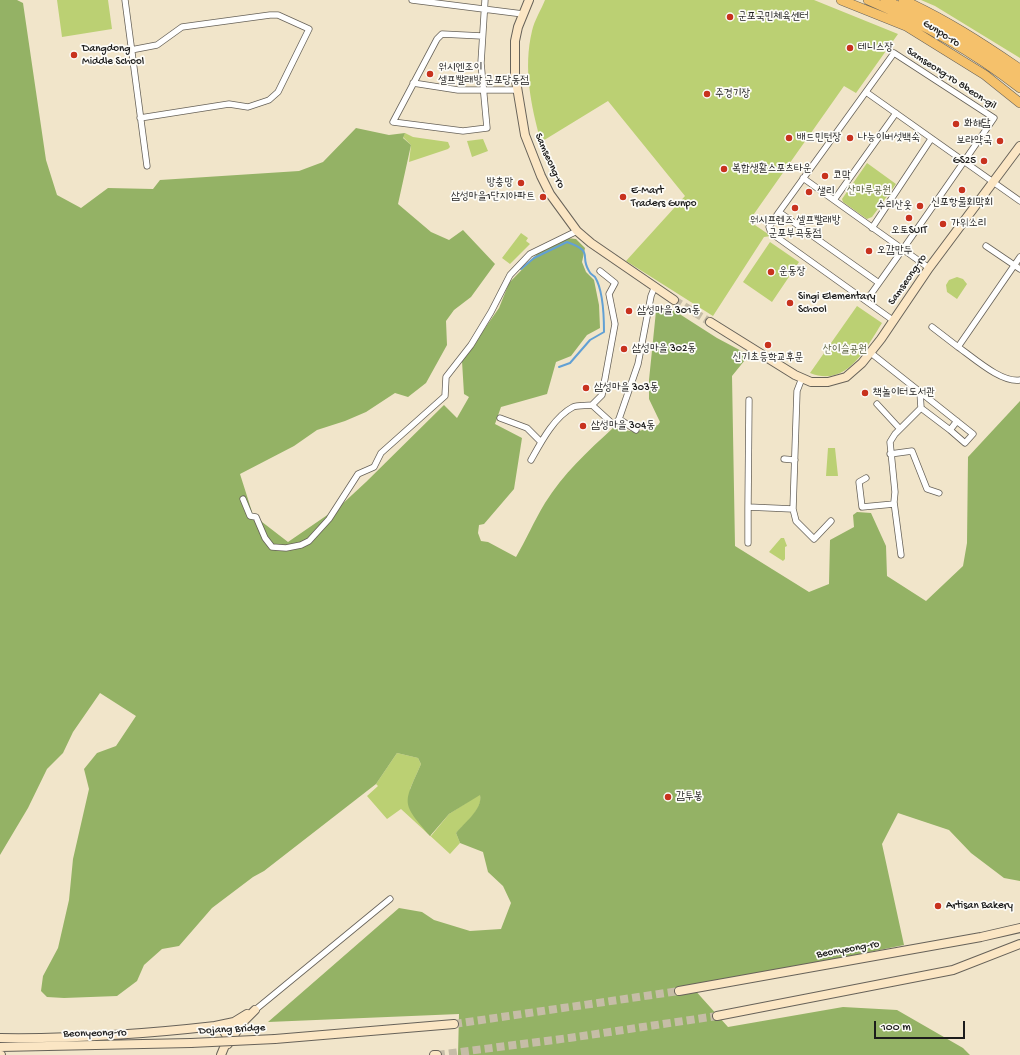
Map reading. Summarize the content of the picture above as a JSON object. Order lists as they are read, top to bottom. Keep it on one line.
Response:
{"streets":{"main road":["Gunpo-ro"],"street":["Samseong-ro 8beon-gil","Samseong-ro","Beonyeong-ro","Dojang Bridge"]},"crossings":[["Beonyeong-ro","Dojang Bridge"]],"parks":["산마루공원","산이슬공원"],"places":["군포국민체육센터","테니스장","Dangdong Middle School","워시엔조이 셀프빨래방 군포당동점","주경기장","화해담","배드민턴장","나능이버섯백숙","보라약국","GS25","복합생활스포츠타운","코막","방충망","신포항물회막회","샐리","삼성마을1단지아파트","E-Mart Traders Gunpo","수리산옷","워시프렌즈 셀프빨래방 군포부곡동점","오토SUIT","가위소리","오감만두","운동장","Singi Elementary School","삼성마을 301동","신기초등학교후문","삼성마을 302동","삼성마을 303동","책놀이터도서관","삼성마을 304동","감투봉","Artisan Bakery"],"scale_bar":"100 m"}
